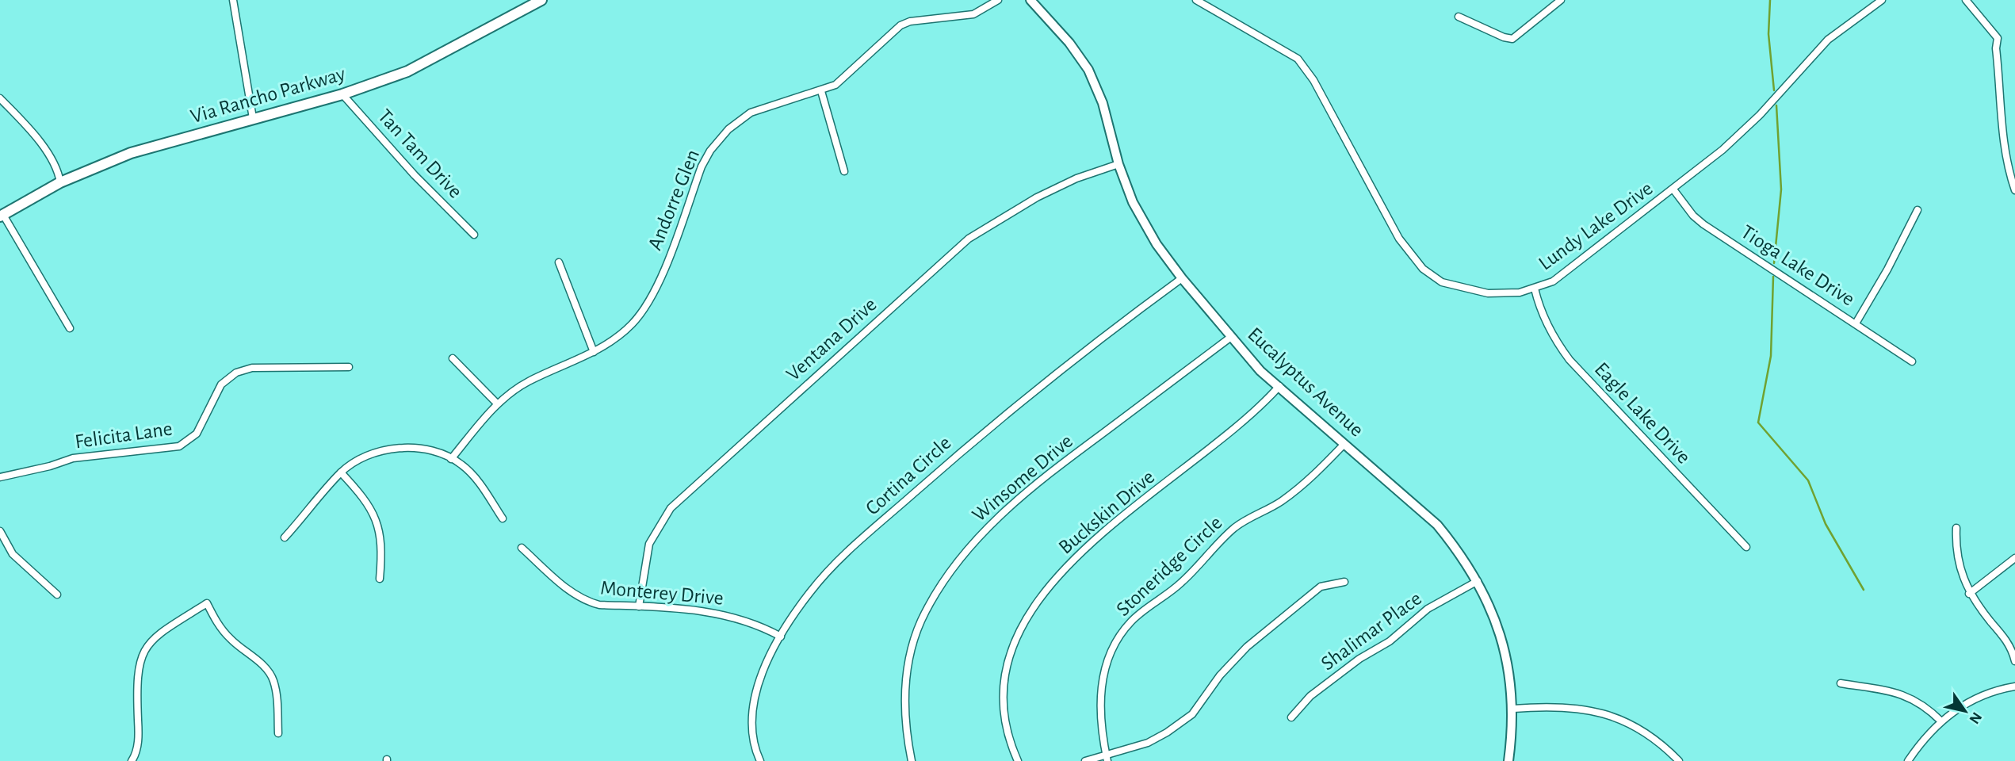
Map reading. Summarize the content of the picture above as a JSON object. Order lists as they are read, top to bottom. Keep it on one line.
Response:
{"streets":{"main road":["Via Rancho Parkway"],"street":["Tan Tam Drive","Andorre Glen","Lundy Lake Drive","Tioga Lake Drive","Ventana Drive","Eucalyptus Avenue","Eagle Lake Drive","Felicita Lane","Cortina Circle","Winsome Drive","Buckskin Drive","Stoneridge Circle","Monterey Drive","Shalimar Place"]},"crossings":[["Via Rancho Parkway","Tan Tam Drive"],["Lundy Lake Drive","Tioga Lake Drive"],["Lundy Lake Drive","Eagle Lake Drive"],["Ventana Drive","Eucalyptus Avenue"],["Ventana Drive","Monterey Drive"],["Eucalyptus Avenue","Cortina Circle"],["Eucalyptus Avenue","Winsome Drive"],["Eucalyptus Avenue","Buckskin Drive"],["Eucalyptus Avenue","Stoneridge Circle"],["Eucalyptus Avenue","Shalimar Place"],["Cortina Circle","Monterey Drive"]],"north":"bottom right"}
